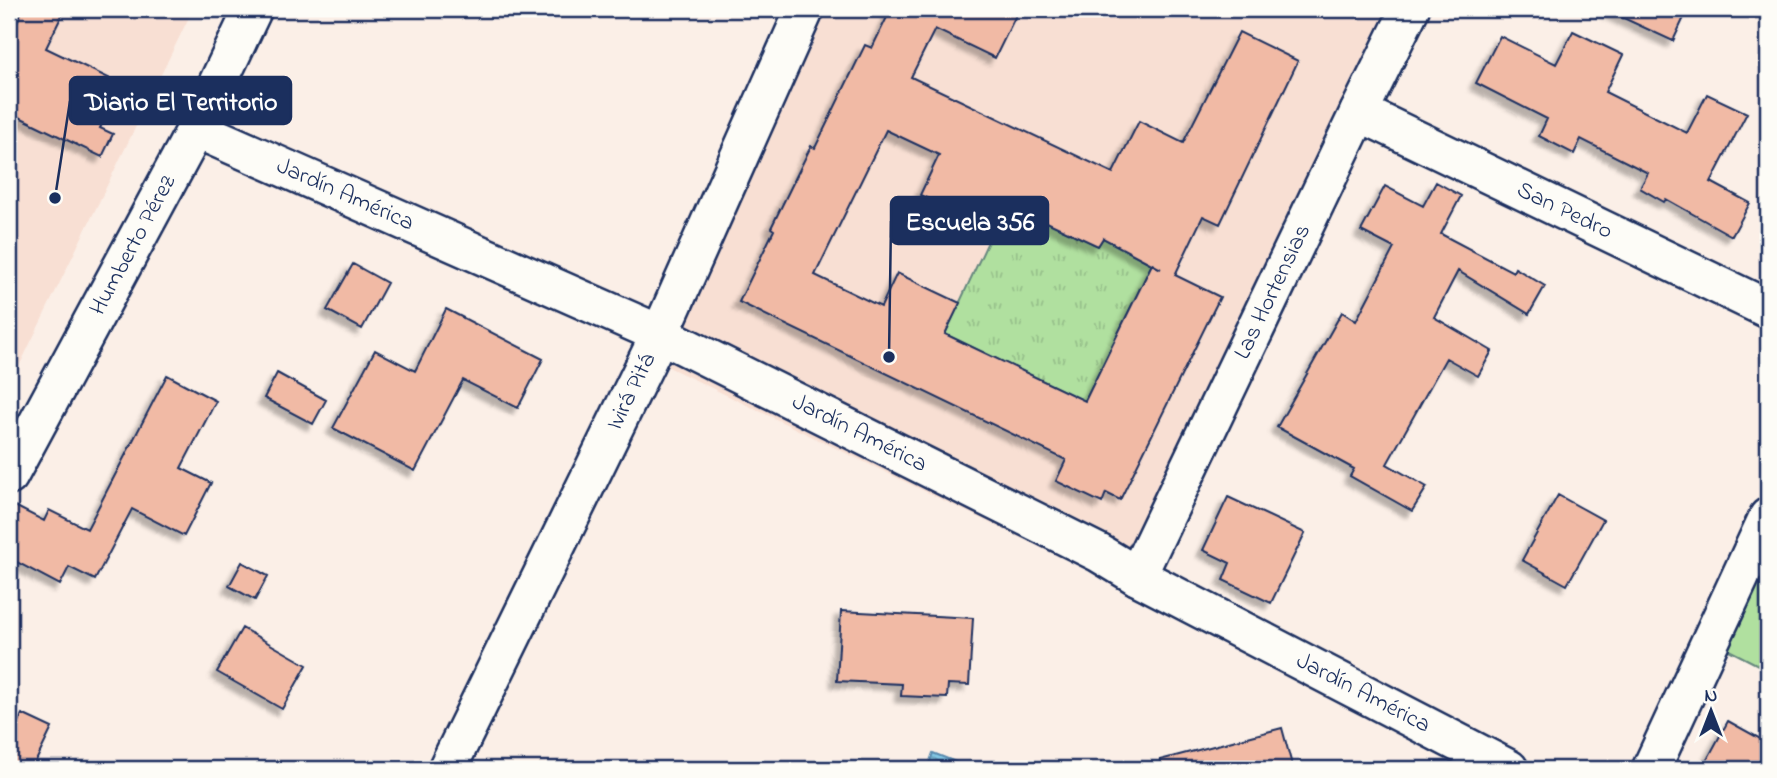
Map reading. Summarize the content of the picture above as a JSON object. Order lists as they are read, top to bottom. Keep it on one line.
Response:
{"streets":{"street":["Jardín América","San Pedro","Humberto Pérez","Las Hortensias","Ivirá Pitá"]},"crossings":[["Jardín América","Humberto Pérez"],["Jardín América","Las Hortensias"],["Jardín América","Ivirá Pitá"],["San Pedro","Las Hortensias"]],"places":["Diario El Territorio","Escuela 356"],"north":"top"}
